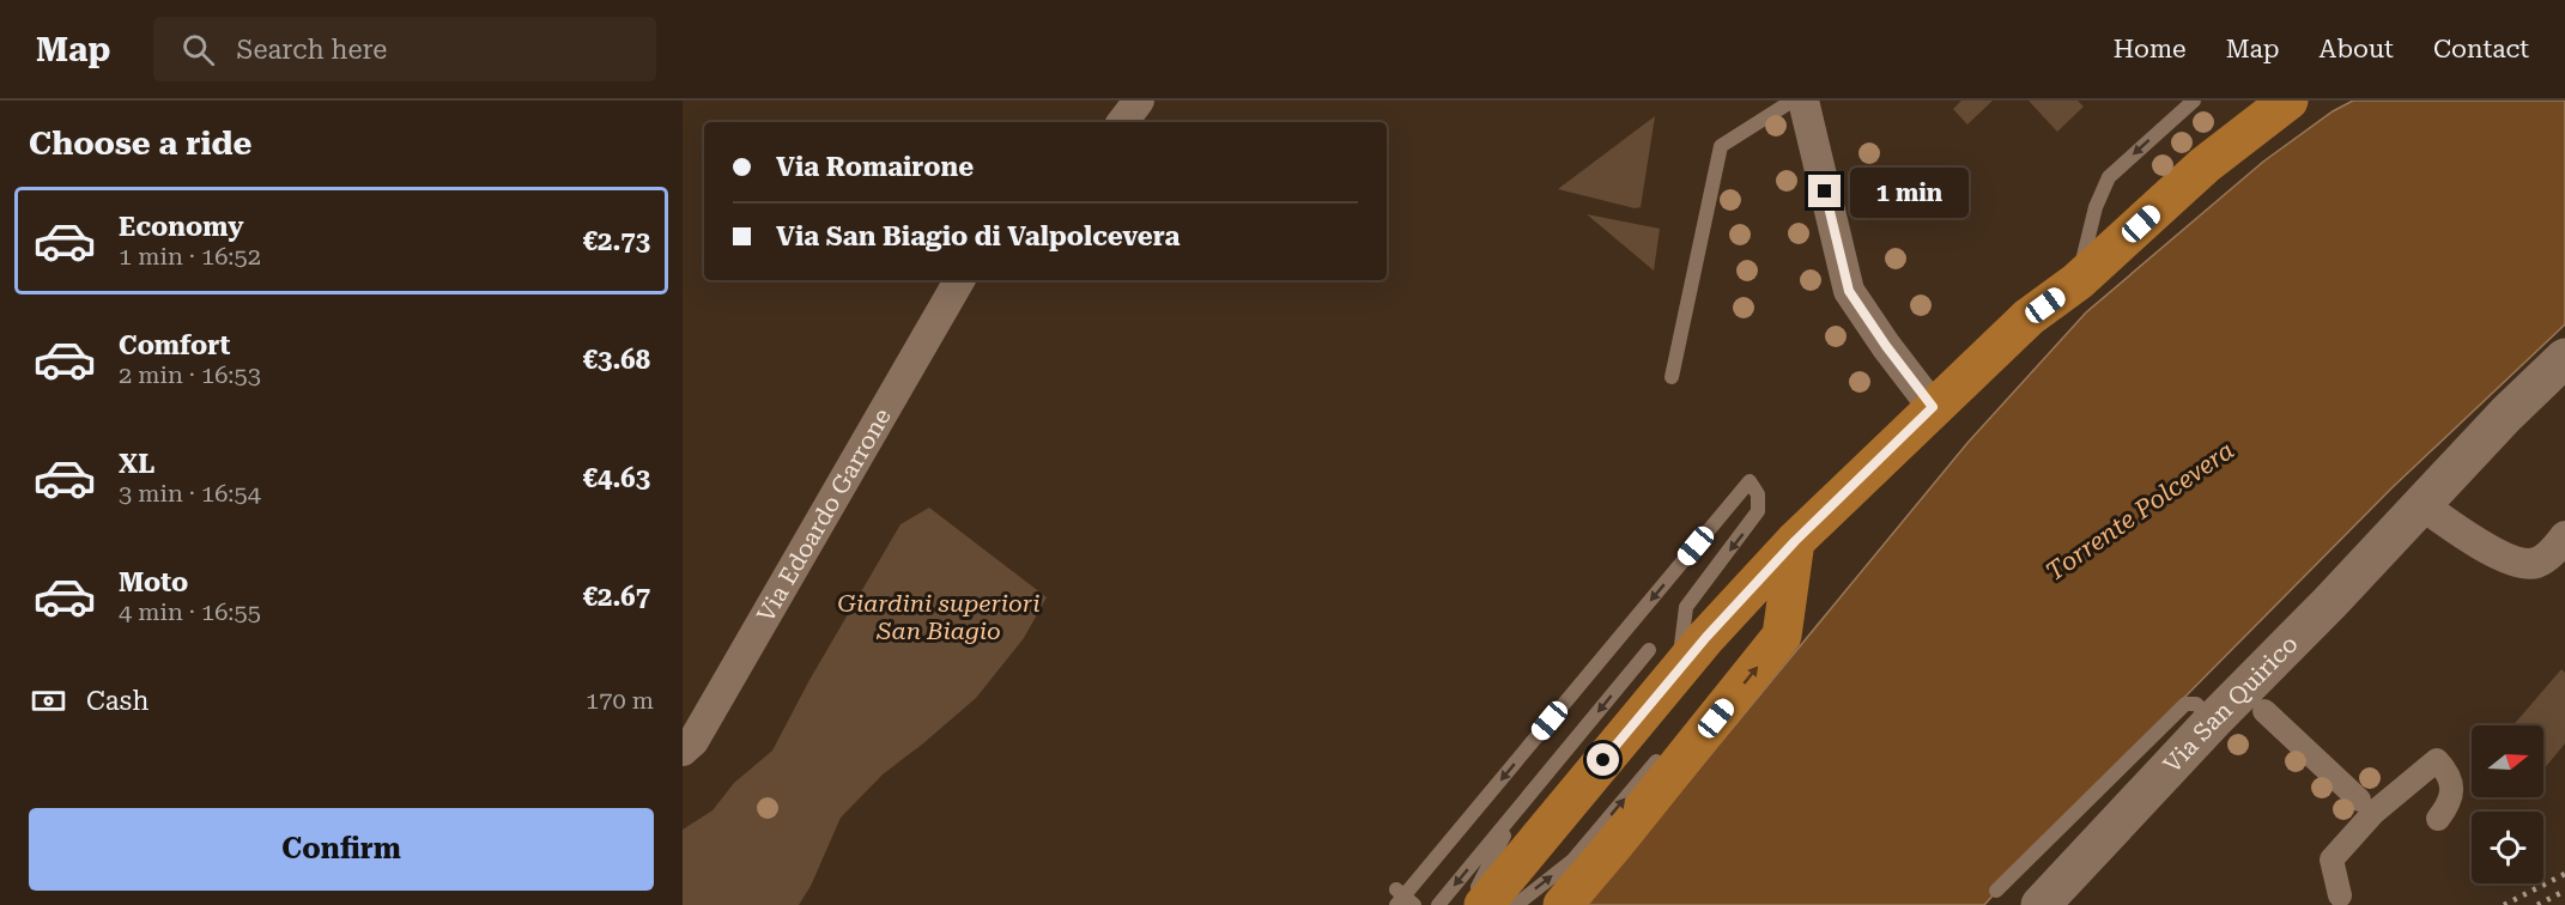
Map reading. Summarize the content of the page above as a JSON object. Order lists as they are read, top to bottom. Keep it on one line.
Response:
{"streets":{"main road":["Via San Quirico"],"street":["Via Edoardo Garrone"]},"water":["Torrente Polcevera"],"parks":["Giardini superiori San Biagio"],"north":"right","page":{"header":"Map","search":"Search here","nav":["Home","Map","About","Contact"],"heading":"Choose a ride","banner":["Via Romairone","Via San Biagio di Valpolcevera"],"bubble":"1 min","list":[{"name":"Economy","note":"1 min · 16:52","value":"€2.73"},{"name":"Comfort","note":"2 min · 16:53","value":"€3.68"},{"name":"XL","note":"3 min · 16:54","value":"€4.63"},{"name":"Moto","note":"4 min · 16:55","value":"€2.67"}],"pay":["Cash","170 m"],"buttons":"Confirm"}}
